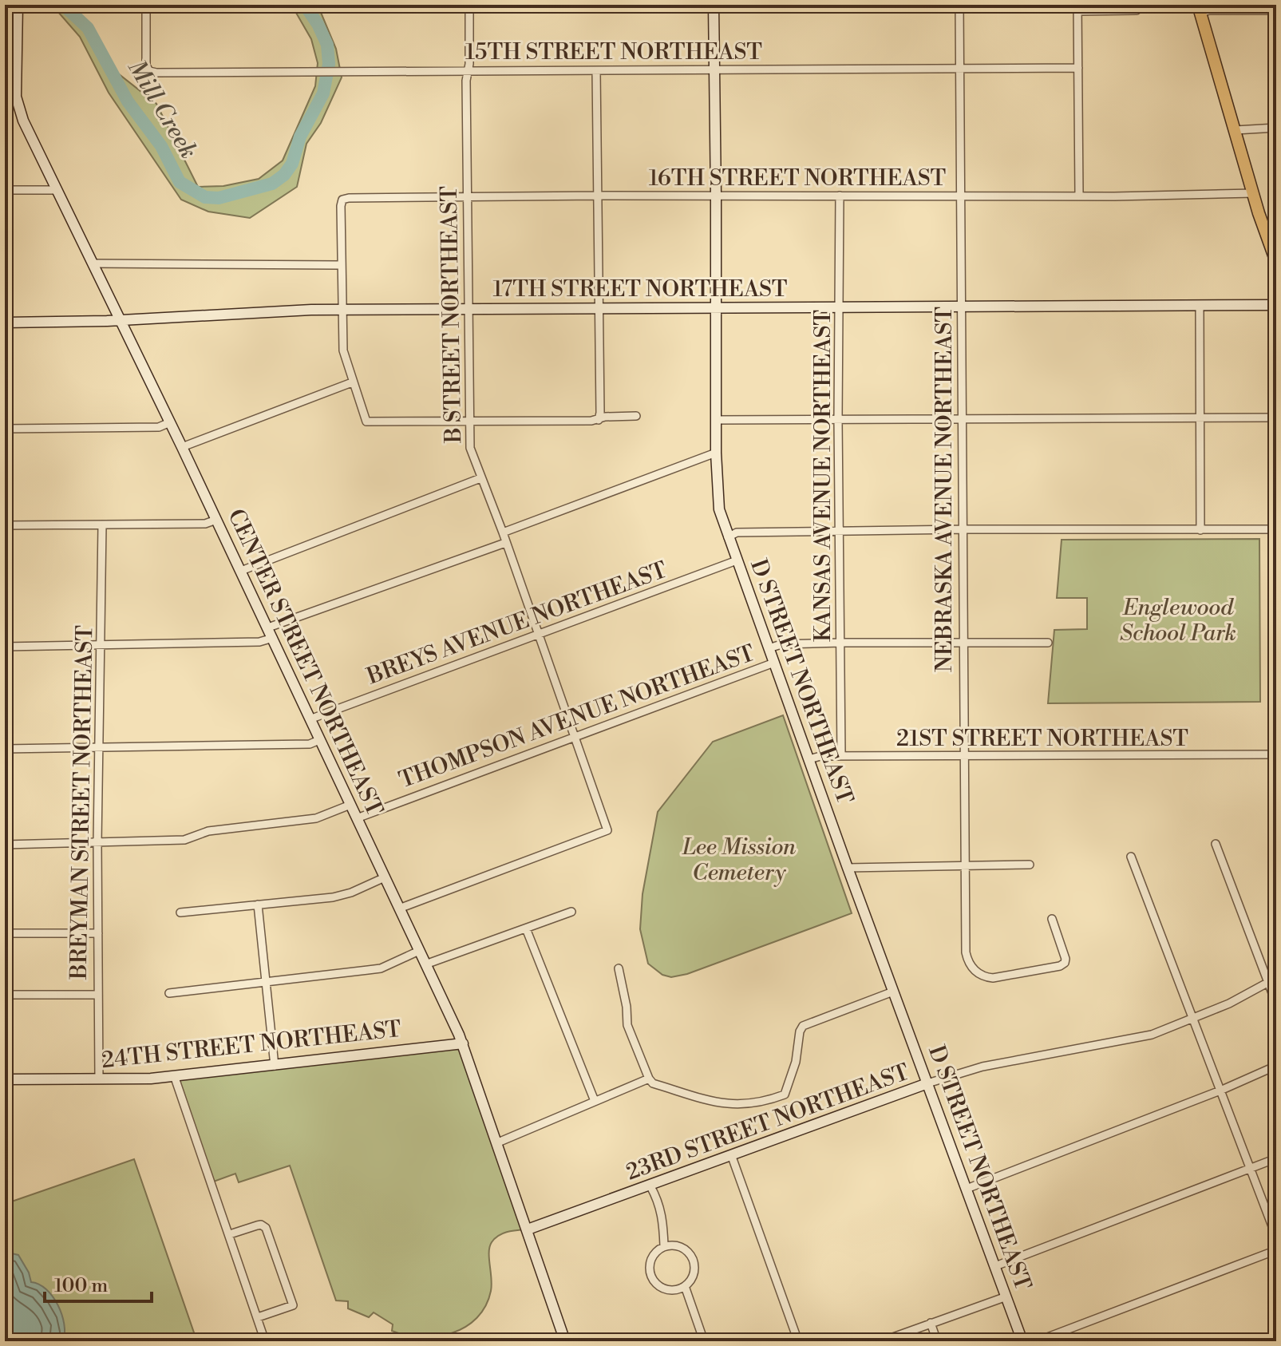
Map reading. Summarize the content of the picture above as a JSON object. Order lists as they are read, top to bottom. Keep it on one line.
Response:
{"streets":{"main road":["17TH STREET NORTHEAST","CENTER STREET NORTHEAST","D STREET NORTHEAST","24TH STREET NORTHEAST","23RD STREET NORTHEAST"],"street":["15TH STREET NORTHEAST","16TH STREET NORTHEAST","B STREET NORTHEAST","KANSAS AVENUE NORTHEAST","NEBRASKA AVENUE NORTHEAST","BREYS AVENUE NORTHEAST","THOMPSON AVENUE NORTHEAST","21ST STREET NORTHEAST","BREYMAN STREET NORTHEAST"]},"crossings":[["15TH STREET NORTHEAST","B STREET NORTHEAST"],["15TH STREET NORTHEAST","NEBRASKA AVENUE NORTHEAST"],["15TH STREET NORTHEAST","D STREET NORTHEAST"],["16TH STREET NORTHEAST","B STREET NORTHEAST"],["16TH STREET NORTHEAST","KANSAS AVENUE NORTHEAST"],["16TH STREET NORTHEAST","NEBRASKA AVENUE NORTHEAST"],["16TH STREET NORTHEAST","D STREET NORTHEAST"],["17TH STREET NORTHEAST","B STREET NORTHEAST"],["17TH STREET NORTHEAST","KANSAS AVENUE NORTHEAST"],["17TH STREET NORTHEAST","NEBRASKA AVENUE NORTHEAST"],["17TH STREET NORTHEAST","CENTER STREET NORTHEAST"],["17TH STREET NORTHEAST","D STREET NORTHEAST"],["B STREET NORTHEAST","BREYS AVENUE NORTHEAST"],["B STREET NORTHEAST","CENTER STREET NORTHEAST"],["B STREET NORTHEAST","THOMPSON AVENUE NORTHEAST"],["KANSAS AVENUE NORTHEAST","21ST STREET NORTHEAST"],["NEBRASKA AVENUE NORTHEAST","21ST STREET NORTHEAST"],["BREYS AVENUE NORTHEAST","CENTER STREET NORTHEAST"],["BREYS AVENUE NORTHEAST","D STREET NORTHEAST"],["CENTER STREET NORTHEAST","THOMPSON AVENUE NORTHEAST"],["CENTER STREET NORTHEAST","24TH STREET NORTHEAST"],["CENTER STREET NORTHEAST","23RD STREET NORTHEAST"],["D STREET NORTHEAST","THOMPSON AVENUE NORTHEAST"],["D STREET NORTHEAST","21ST STREET NORTHEAST"],["D STREET NORTHEAST","23RD STREET NORTHEAST"],["BREYMAN STREET NORTHEAST","24TH STREET NORTHEAST"]],"water":["Mill Creek"],"parks":["Englewood School Park","Lee Mission Cemetery"],"scale_bar":"100 m"}
